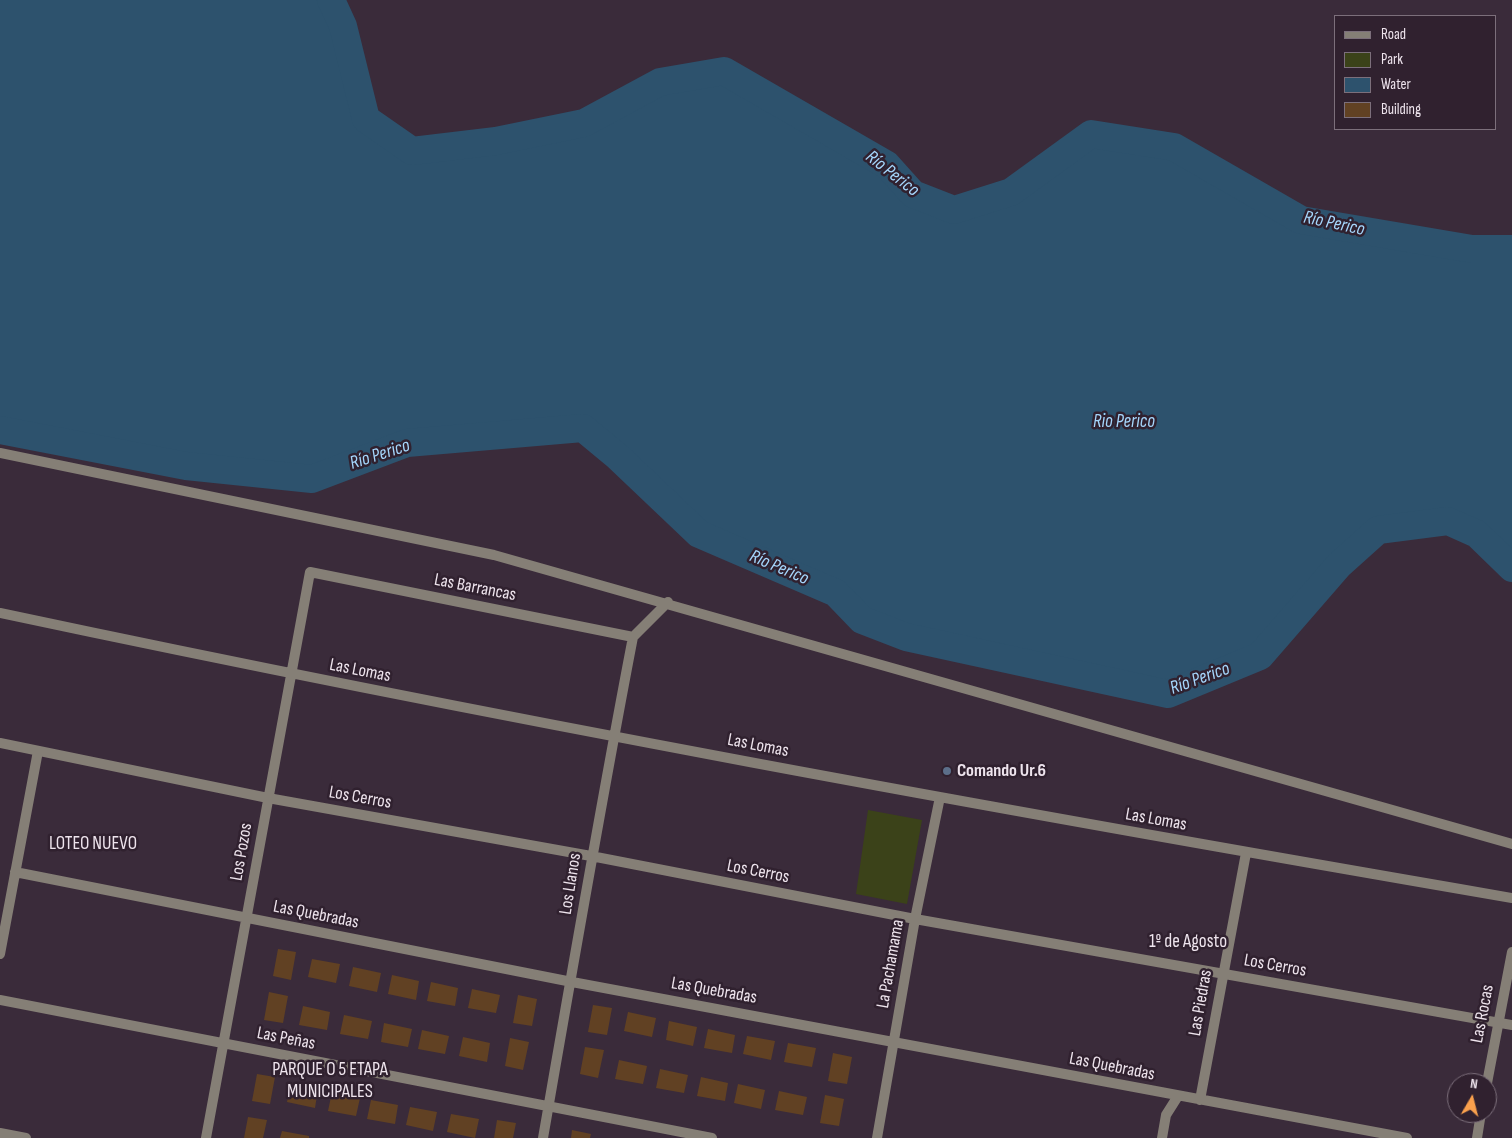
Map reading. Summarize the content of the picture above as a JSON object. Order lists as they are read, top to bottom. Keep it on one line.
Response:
{"streets":{"street":["Las Barrancas","Las Lomas","Los Cerros","Los Pozos","Los Llanos","Las Quebradas","La Pachamama","Las Piedras","Las Rocas","Las Peñas"]},"crossings":[["Las Barrancas","Los Pozos"],["Las Barrancas","Los Llanos"],["Las Lomas","Los Pozos"],["Las Lomas","Los Llanos"],["Las Lomas","La Pachamama"],["Las Lomas","Las Piedras"],["Los Cerros","Los Pozos"],["Los Cerros","Los Llanos"],["Los Cerros","La Pachamama"],["Los Cerros","Las Piedras"],["Los Cerros","Las Rocas"],["Los Pozos","Las Quebradas"],["Los Pozos","Las Peñas"],["Los Llanos","Las Quebradas"],["Los Llanos","Las Peñas"],["Las Quebradas","La Pachamama"],["Las Quebradas","Las Piedras"]],"districts":["LOTEO NUEVO","1º de Agosto","PARQUE O 5 ETAPA MUNICIPALES"],"water":["Río Perico","Rio Perico"],"places":["Comando Ur.6"],"legend":["Road","Park","Water","Building"],"north":"top"}
